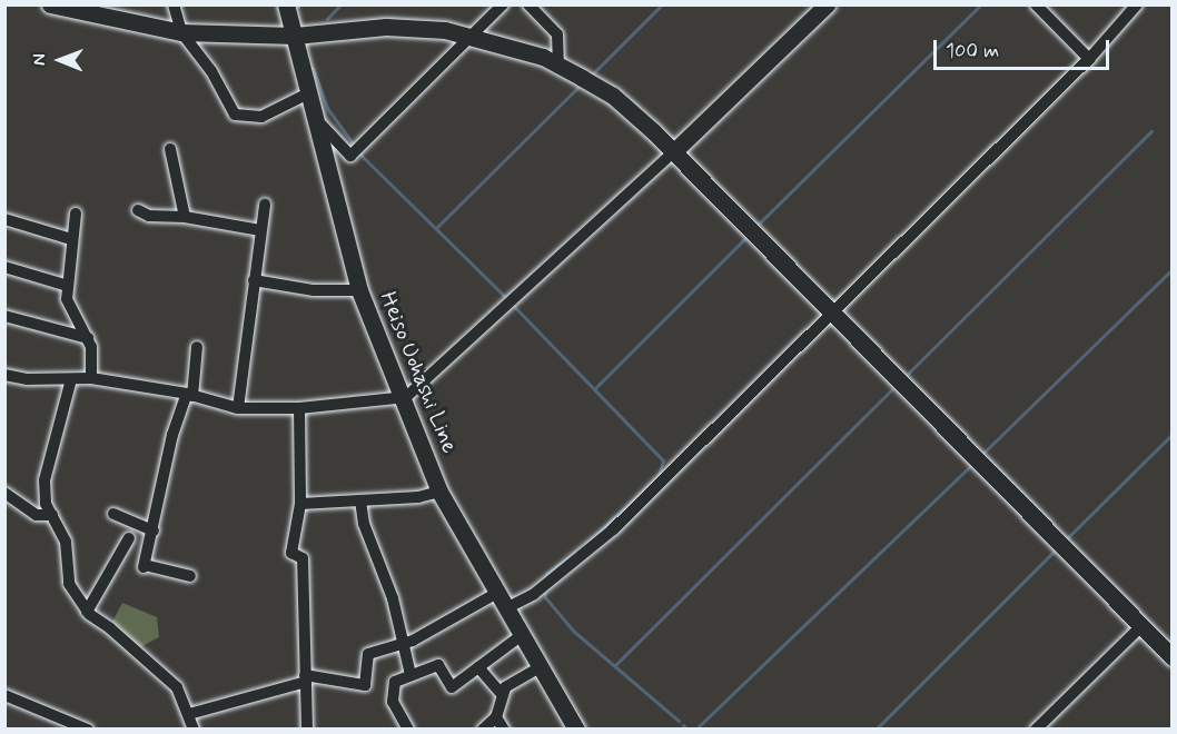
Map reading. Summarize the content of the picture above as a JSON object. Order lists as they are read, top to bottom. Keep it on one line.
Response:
{"streets":{"street":["Heiso Uohashi Line"]},"scale_bar":"100 m","north":"left"}
